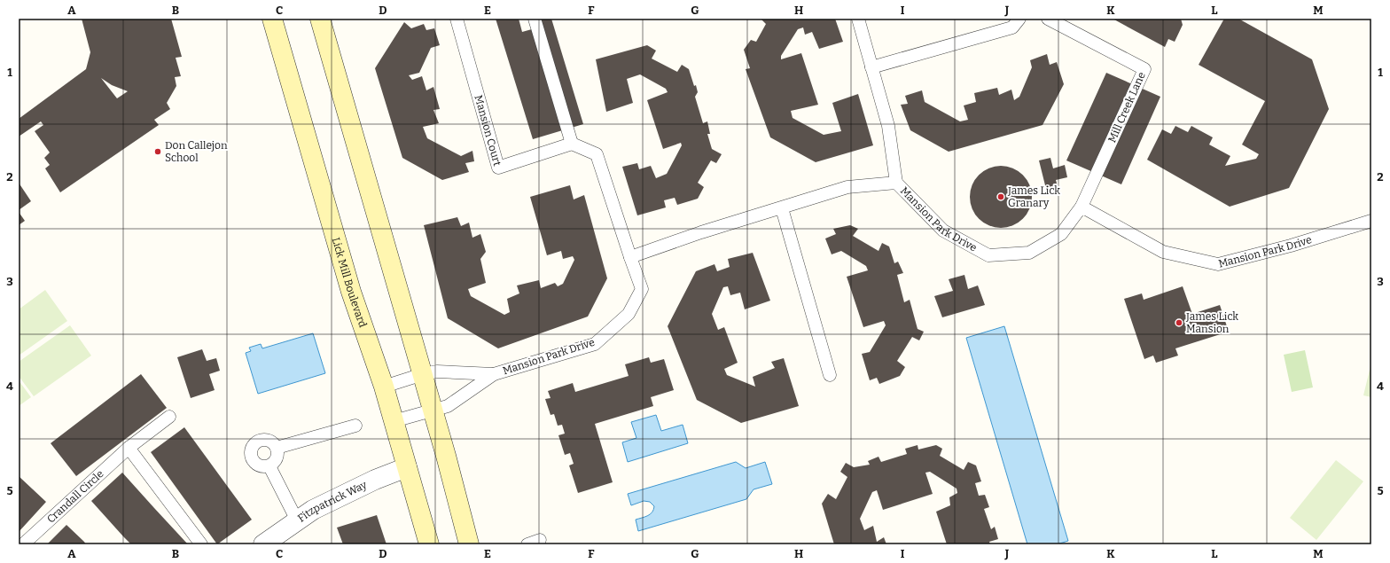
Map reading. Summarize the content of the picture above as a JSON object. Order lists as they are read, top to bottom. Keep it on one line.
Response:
{"streets":{"main road":["Lick Mill Boulevard"],"street":["Fitzpatrick Way"],"lane":["Mill Creek Lane","Mansion Court","Mansion Park Drive","Crandall Circle"]},"crossings":[["Mill Creek Lane","Mansion Park Drive"],["Mansion Park Drive","Lick Mill Boulevard"],["Lick Mill Boulevard","Fitzpatrick Way"]],"places":["Don Callejon School","James Lick Granary","James Lick Mansion"],"grid":{"columns":["A","B","C","D","E","F","G","H","I","J","K","L","M"],"rows":["1","2","3","4","5"]}}
